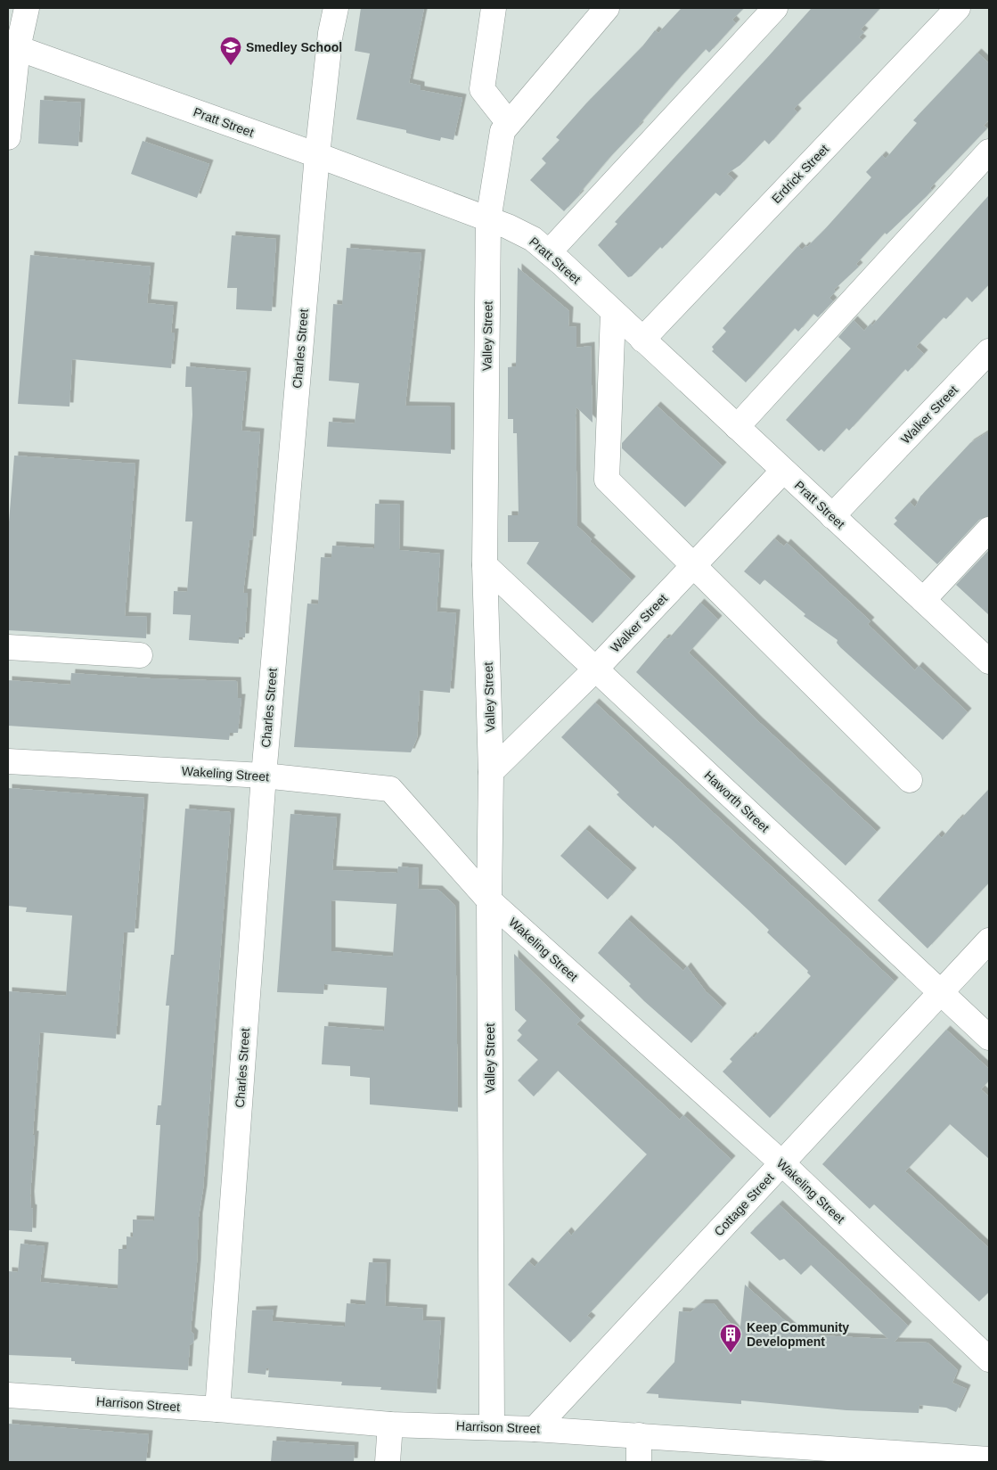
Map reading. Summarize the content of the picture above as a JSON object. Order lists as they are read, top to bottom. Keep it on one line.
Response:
{"streets":{"street":["Pratt Street","Erdrick Street","Valley Street","Charles Street","Walker Street","Wakeling Street","Haworth Street","Cottage Street","Harrison Street"]},"crossings":[["Pratt Street","Erdrick Street"],["Pratt Street","Valley Street"],["Pratt Street","Charles Street"],["Pratt Street","Walker Street"],["Valley Street","Walker Street"],["Valley Street","Wakeling Street"],["Valley Street","Haworth Street"],["Valley Street","Harrison Street"],["Charles Street","Wakeling Street"],["Charles Street","Harrison Street"],["Walker Street","Haworth Street"],["Wakeling Street","Cottage Street"],["Haworth Street","Cottage Street"],["Cottage Street","Harrison Street"]],"places":{"school or university":["Smedley School"],"building":["Keep Community Development"]}}
